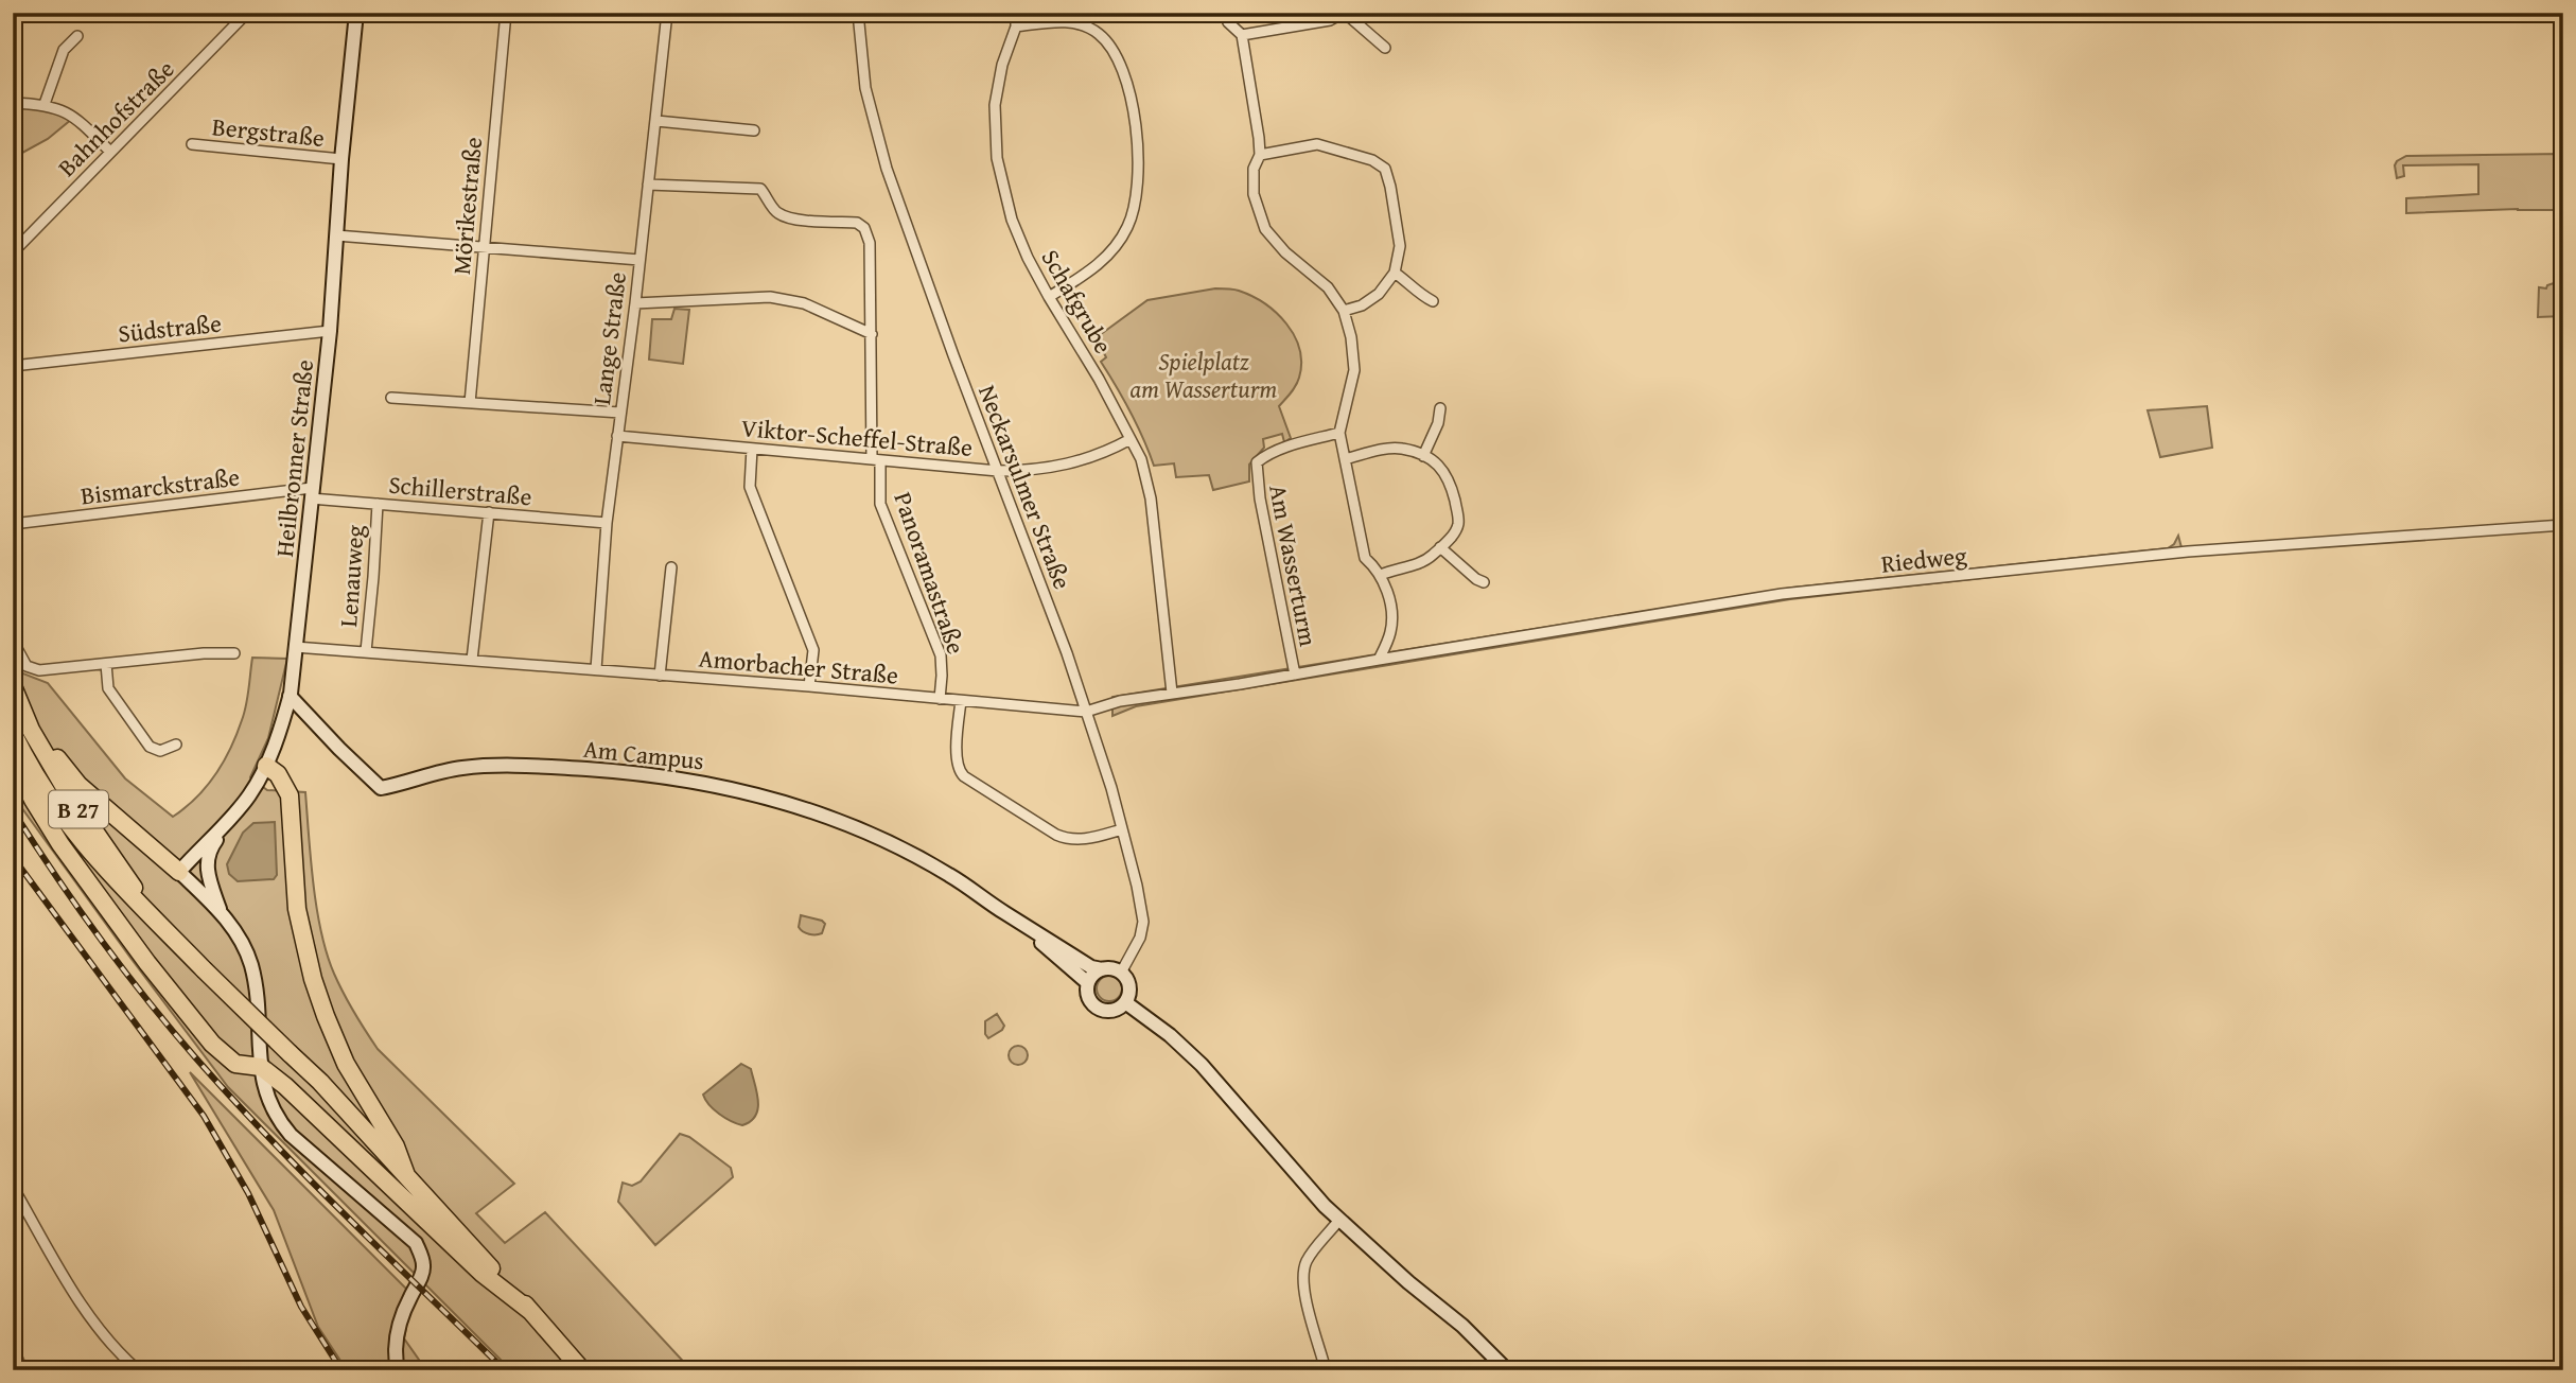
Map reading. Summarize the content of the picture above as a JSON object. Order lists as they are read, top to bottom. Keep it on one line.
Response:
{"streets":{"highway":["B 27"],"street":["Bahnhofstraße","Bergstraße","Mörikestraße","Schafgrube","Südstraße","Lange Straße","Viktor-Scheffel-Straße","Heilbronner Straße","Bismarckstraße","Neckarsulmer Straße","Schillerstraße","Riedweg","Am Wasserturm","Panoramastraße","Lenauweg","Amorbacher Straße","Am Campus"]},"crossings":[["Bergstraße","Heilbronner Straße"],["Schafgrube","Viktor-Scheffel-Straße"],["Schafgrube","Amorbacher Straße"],["Südstraße","Heilbronner Straße"],["Lange Straße","Viktor-Scheffel-Straße"],["Lange Straße","Schillerstraße"],["Lange Straße","Panoramastraße"],["Lange Straße","Amorbacher Straße"],["Viktor-Scheffel-Straße","Neckarsulmer Straße"],["Viktor-Scheffel-Straße","Panoramastraße"],["Heilbronner Straße","Bismarckstraße"],["Heilbronner Straße","Schillerstraße"],["Heilbronner Straße","Amorbacher Straße"],["Heilbronner Straße","Am Campus"],["Bismarckstraße","Schillerstraße"],["Neckarsulmer Straße","Amorbacher Straße"],["Neckarsulmer Straße","Am Campus"],["Schillerstraße","Lenauweg"],["Riedweg","Am Wasserturm"],["Riedweg","Amorbacher Straße"],["Am Wasserturm","Amorbacher Straße"],["Panoramastraße","Amorbacher Straße"],["Lenauweg","Amorbacher Straße"]],"parks":["Spielplatz am Wasserturm"]}
